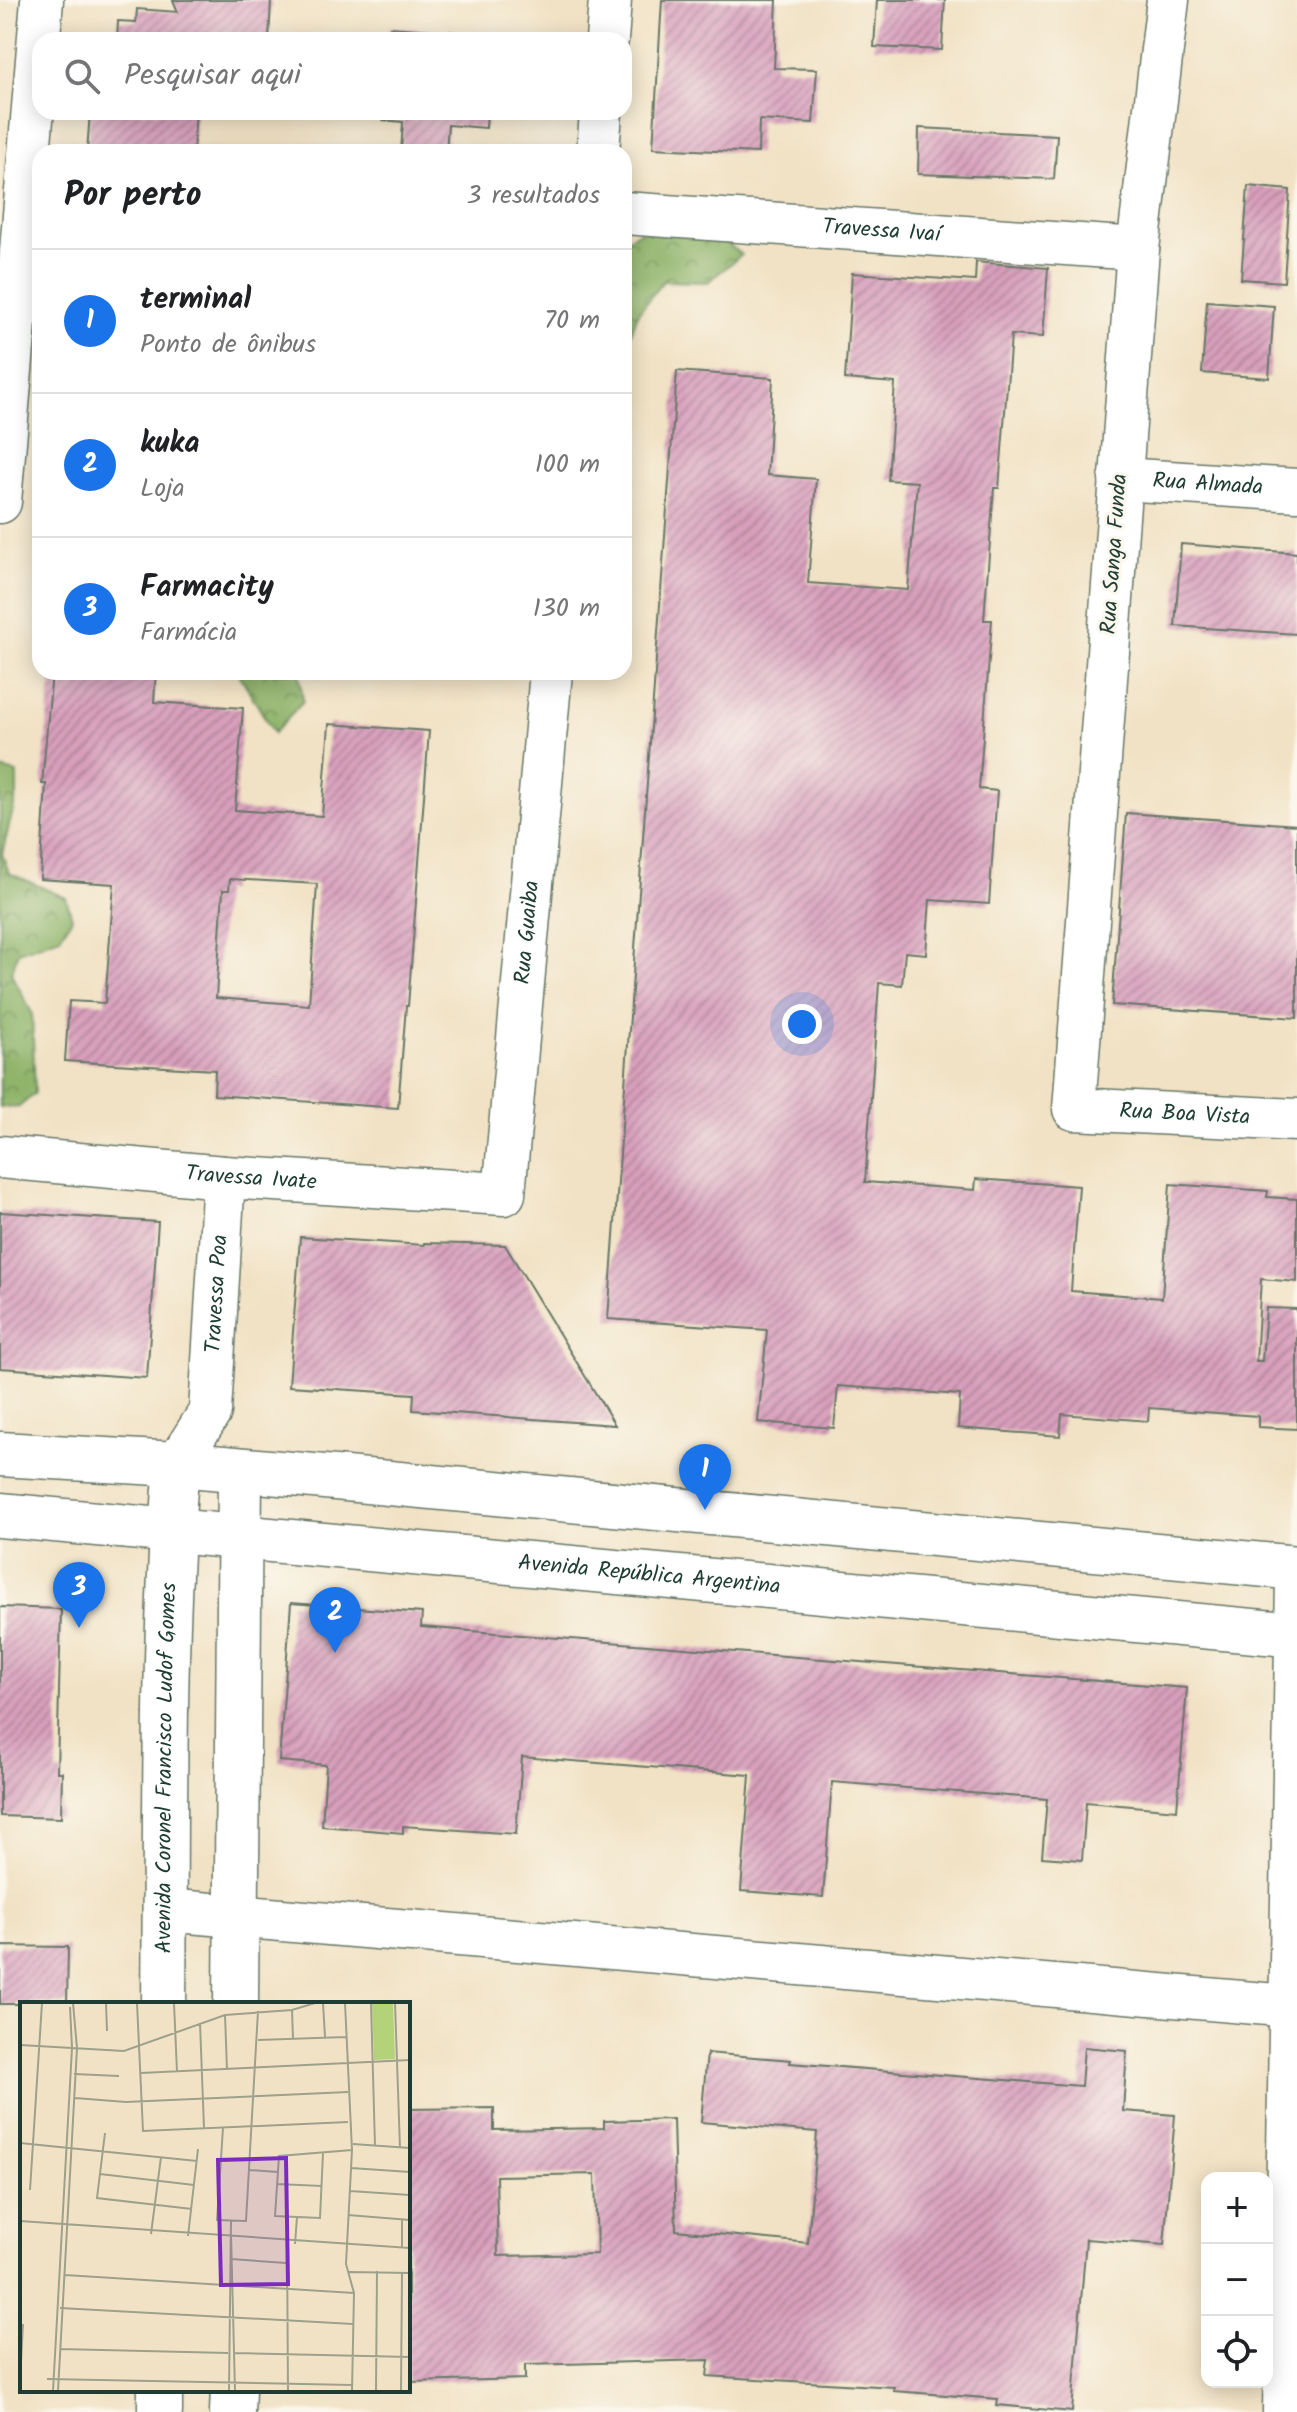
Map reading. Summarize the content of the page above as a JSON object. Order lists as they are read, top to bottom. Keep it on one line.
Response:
{"streets":{"main road":["Avenida República Argentina","Avenida Coronel Francisco Ludof Gomes"],"street":["Travessa Ivaí","Rua Almada","Rua Sanga Funda","Rua Guaiba","Rua Boa Vista","Travessa Ivate","Travessa Poa"]},"crossings":[["Travessa Ivaí","Rua Sanga Funda"],["Rua Almada","Rua Sanga Funda"],["Rua Sanga Funda","Rua Boa Vista"],["Rua Guaiba","Travessa Ivate"],["Travessa Ivate","Travessa Poa"],["Travessa Poa","Avenida Coronel Francisco Ludof Gomes"],["Avenida República Argentina","Avenida Coronel Francisco Ludof Gomes"]],"page":{"search":"Pesquisar aqui","heading":["Por perto","3 resultados"],"list":[{"mark":"1","name":"terminal","note":"Ponto de ônibus","value":"70 m"},{"mark":"2","name":"kuka","note":"Loja","value":"100 m"},{"mark":"3","name":"Farmacity","note":"Farmácia","value":"130 m"}],"pins":["1","3","2"],"map_buttons":["+","−"]}}
